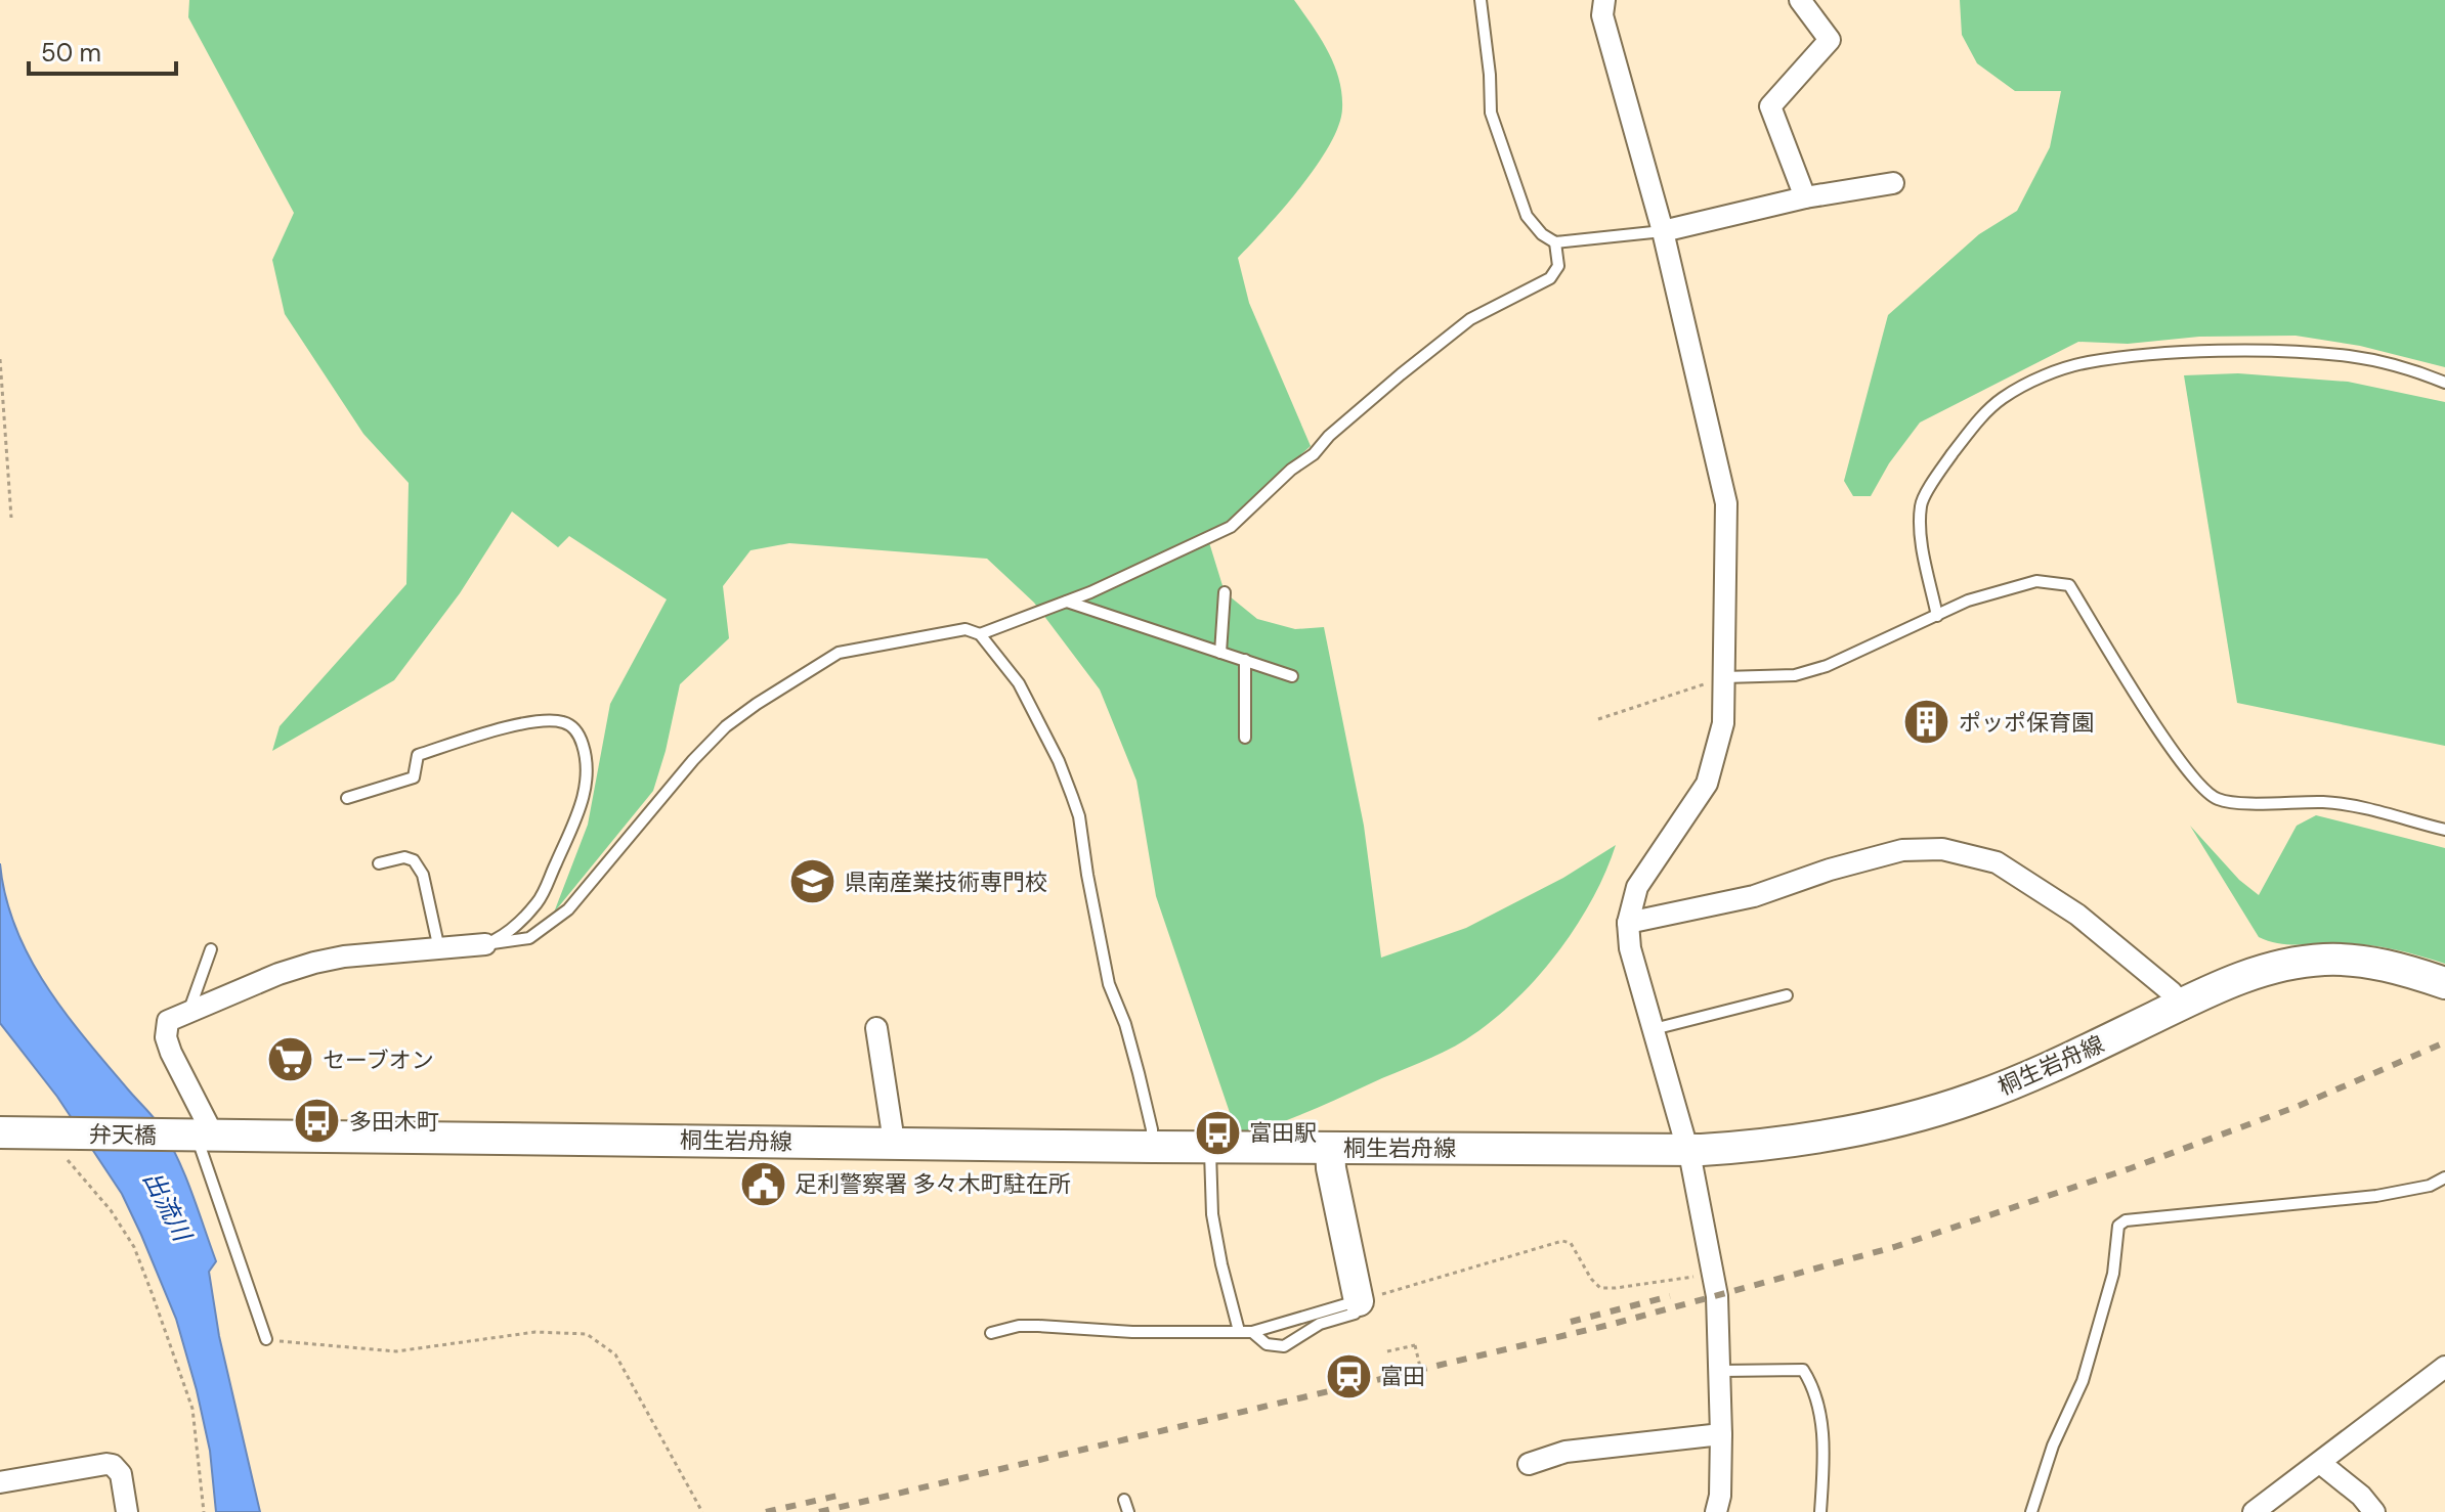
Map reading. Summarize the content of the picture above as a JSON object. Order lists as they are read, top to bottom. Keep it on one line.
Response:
{"streets":{"main road":["桐生岩舟線","弁天橋"]},"crossings":[["桐生岩舟線","弁天橋"]],"water":["出流川"],"places":{"building":["ポッポ保育園"],"school or university":["県南産業技術専門校"],"supermarket":["セーブオン"],"bus stop":["多田木町","富田駅"],"public building":["足利警察署 多々木町駐在所"],"station":["富田"]},"scale_bar":"50 m"}
